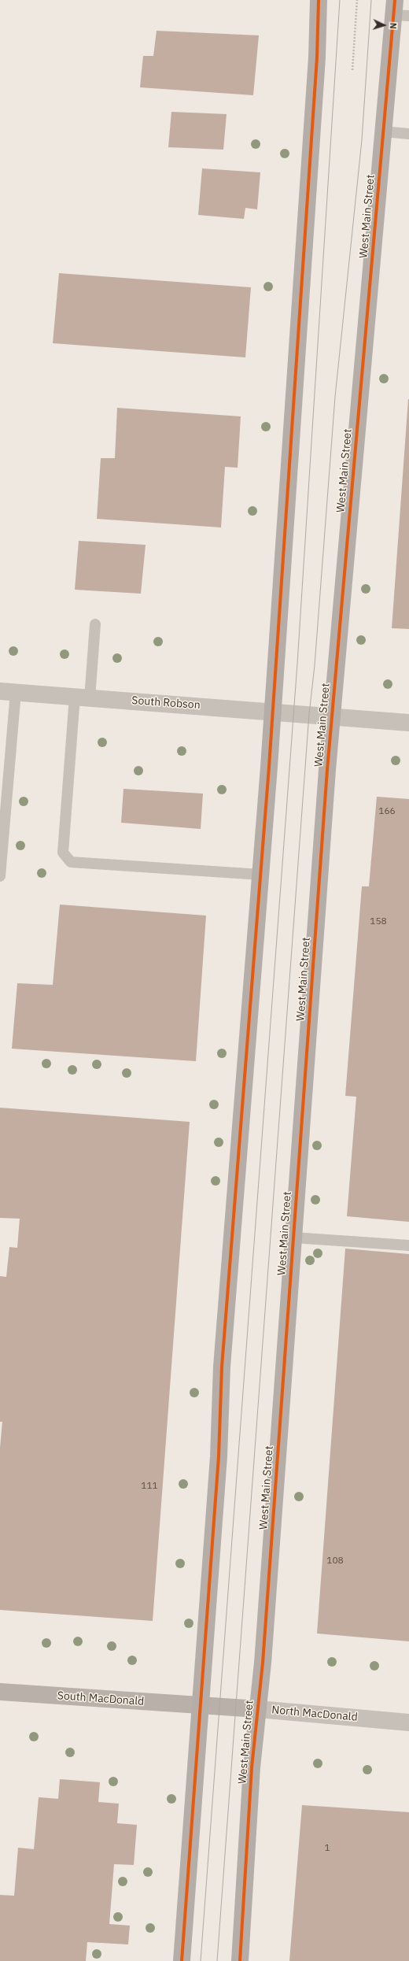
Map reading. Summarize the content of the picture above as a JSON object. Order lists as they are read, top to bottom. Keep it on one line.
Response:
{"streets":{"main road":["West Main Street"],"street":["South Robson","South MacDonald","North MacDonald"]},"crossings":[["West Main Street","South Robson"],["West Main Street","North MacDonald"],["South MacDonald","North MacDonald"]],"house_numbers":["166","158","111","108","1"],"north":"right"}
